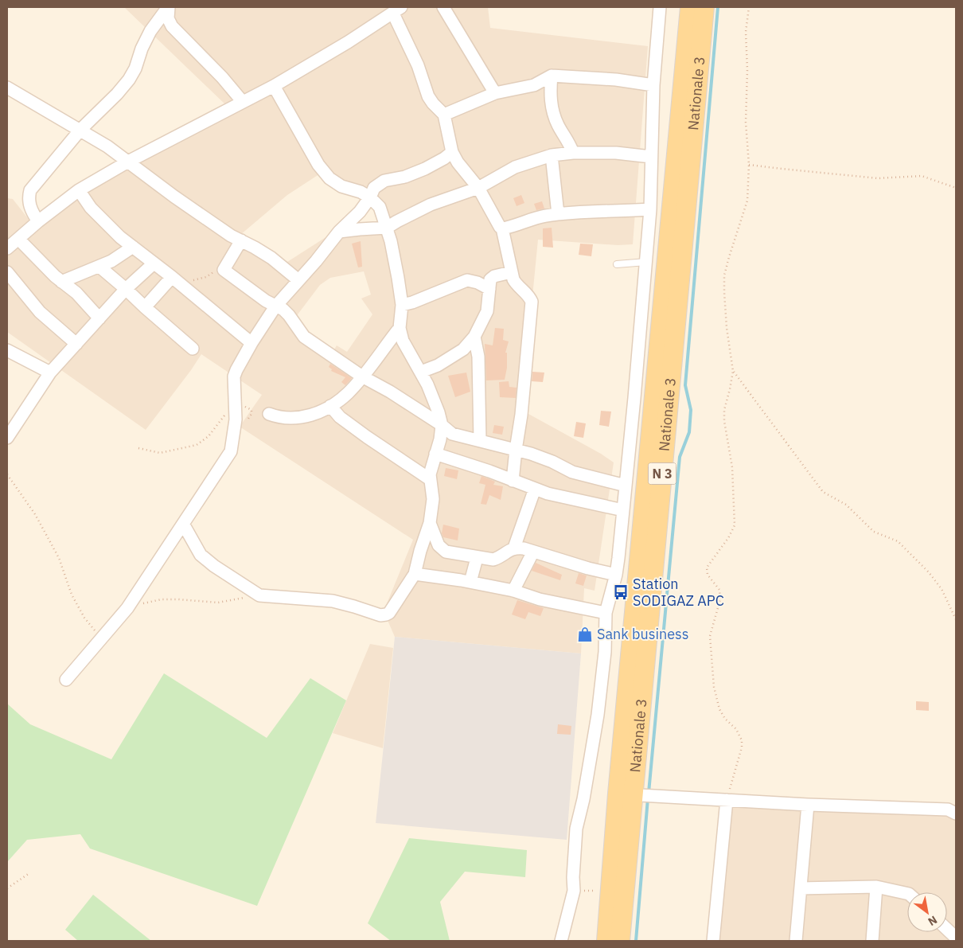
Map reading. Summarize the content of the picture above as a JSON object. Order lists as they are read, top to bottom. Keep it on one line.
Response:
{"streets":{"main road":["Nationale 3","N 3"]},"places":{"bus stop":["Station SODIGAZ APC"],"shop":["Sank business"]},"north":"bottom right"}
